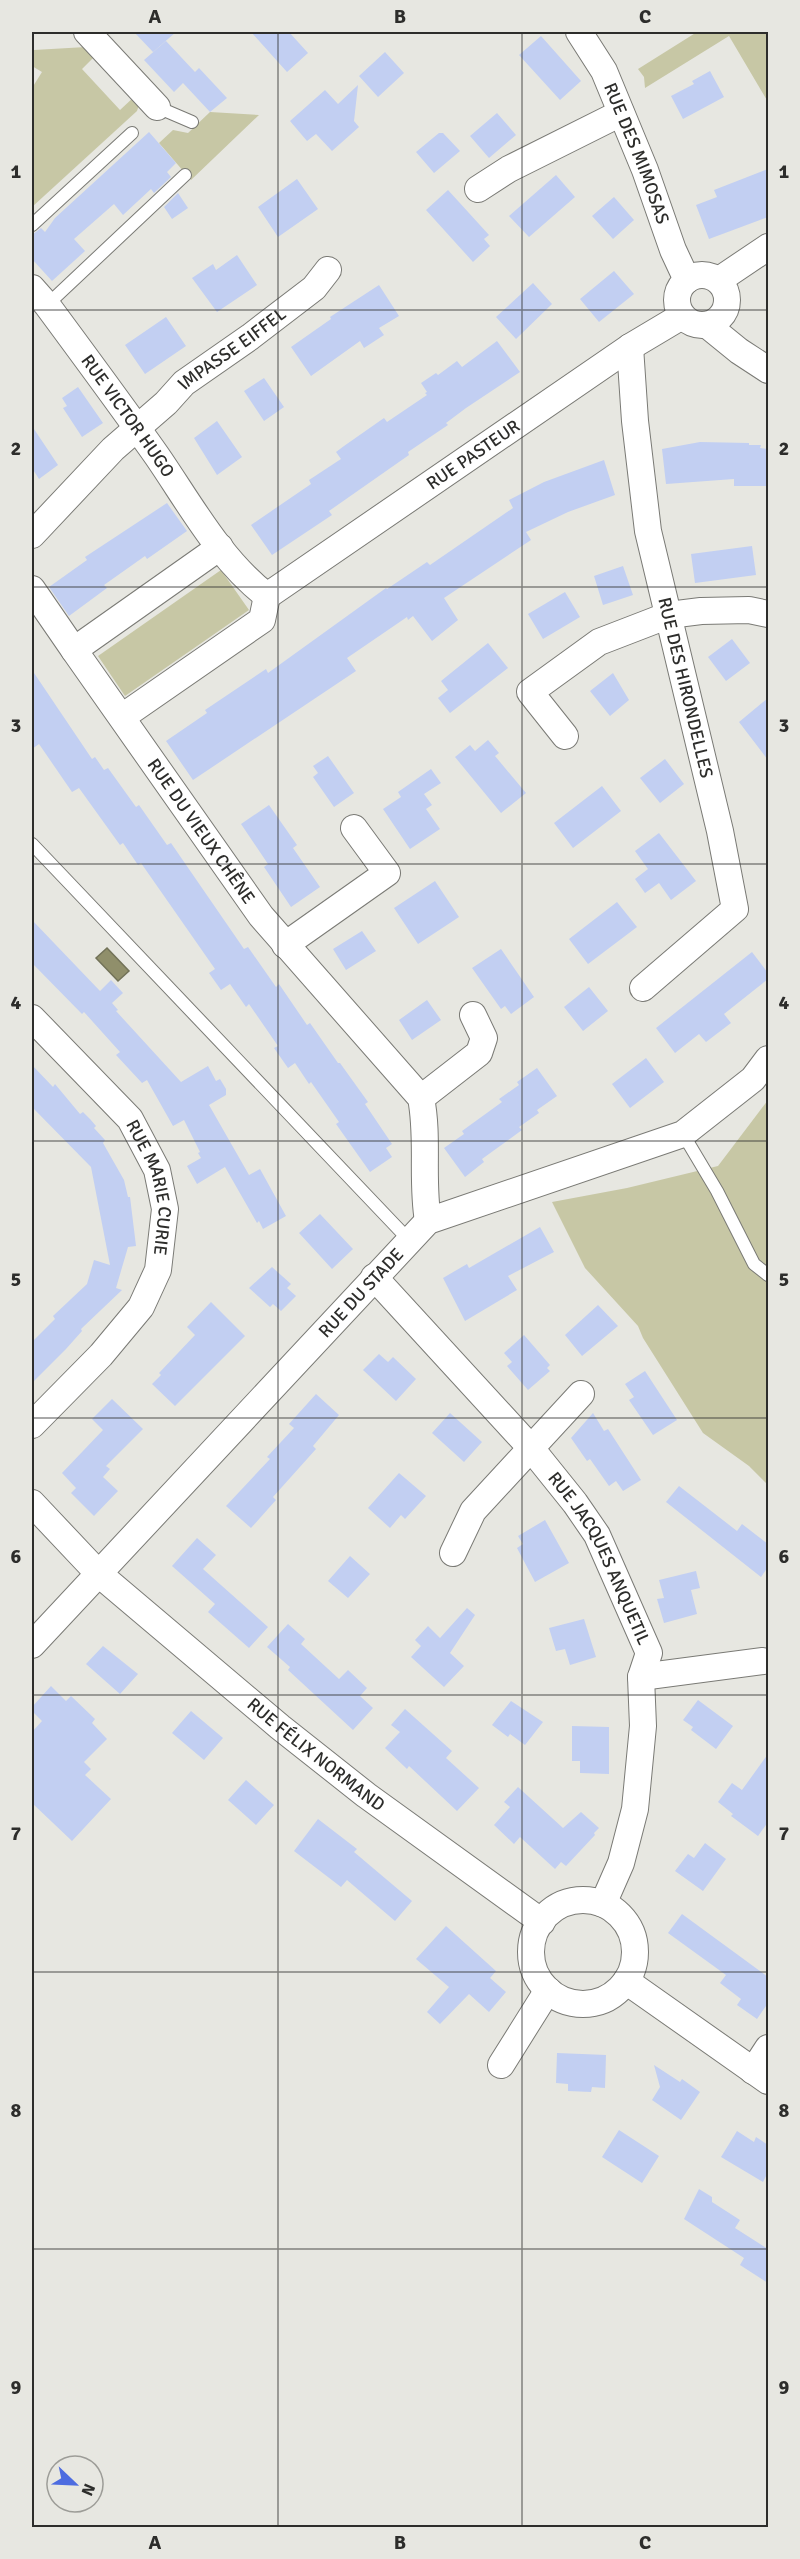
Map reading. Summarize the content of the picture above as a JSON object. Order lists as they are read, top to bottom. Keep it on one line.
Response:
{"streets":{"street":["RUE DES MIMOSAS","IMPASSE EIFFEL","RUE VICTOR HUGO","RUE PASTEUR","RUE DES HIRONDELLES","RUE DU VIEUX CHÊNE","RUE MARIE CURIE","RUE DU STADE","RUE JACQUES ANQUETIL","RUE FÉLIX NORMAND"]},"crossings":[["RUE DES MIMOSAS","RUE PASTEUR"],["IMPASSE EIFFEL","RUE VICTOR HUGO"],["RUE VICTOR HUGO","RUE PASTEUR"],["RUE PASTEUR","RUE DES HIRONDELLES"],["RUE DU STADE","RUE JACQUES ANQUETIL"],["RUE DU STADE","RUE FÉLIX NORMAND"],["RUE JACQUES ANQUETIL","RUE FÉLIX NORMAND"]],"north":"bottom right","grid":{"columns":["A","B","C"],"rows":["1","2","3","4","5","6","7","8","9"]}}
